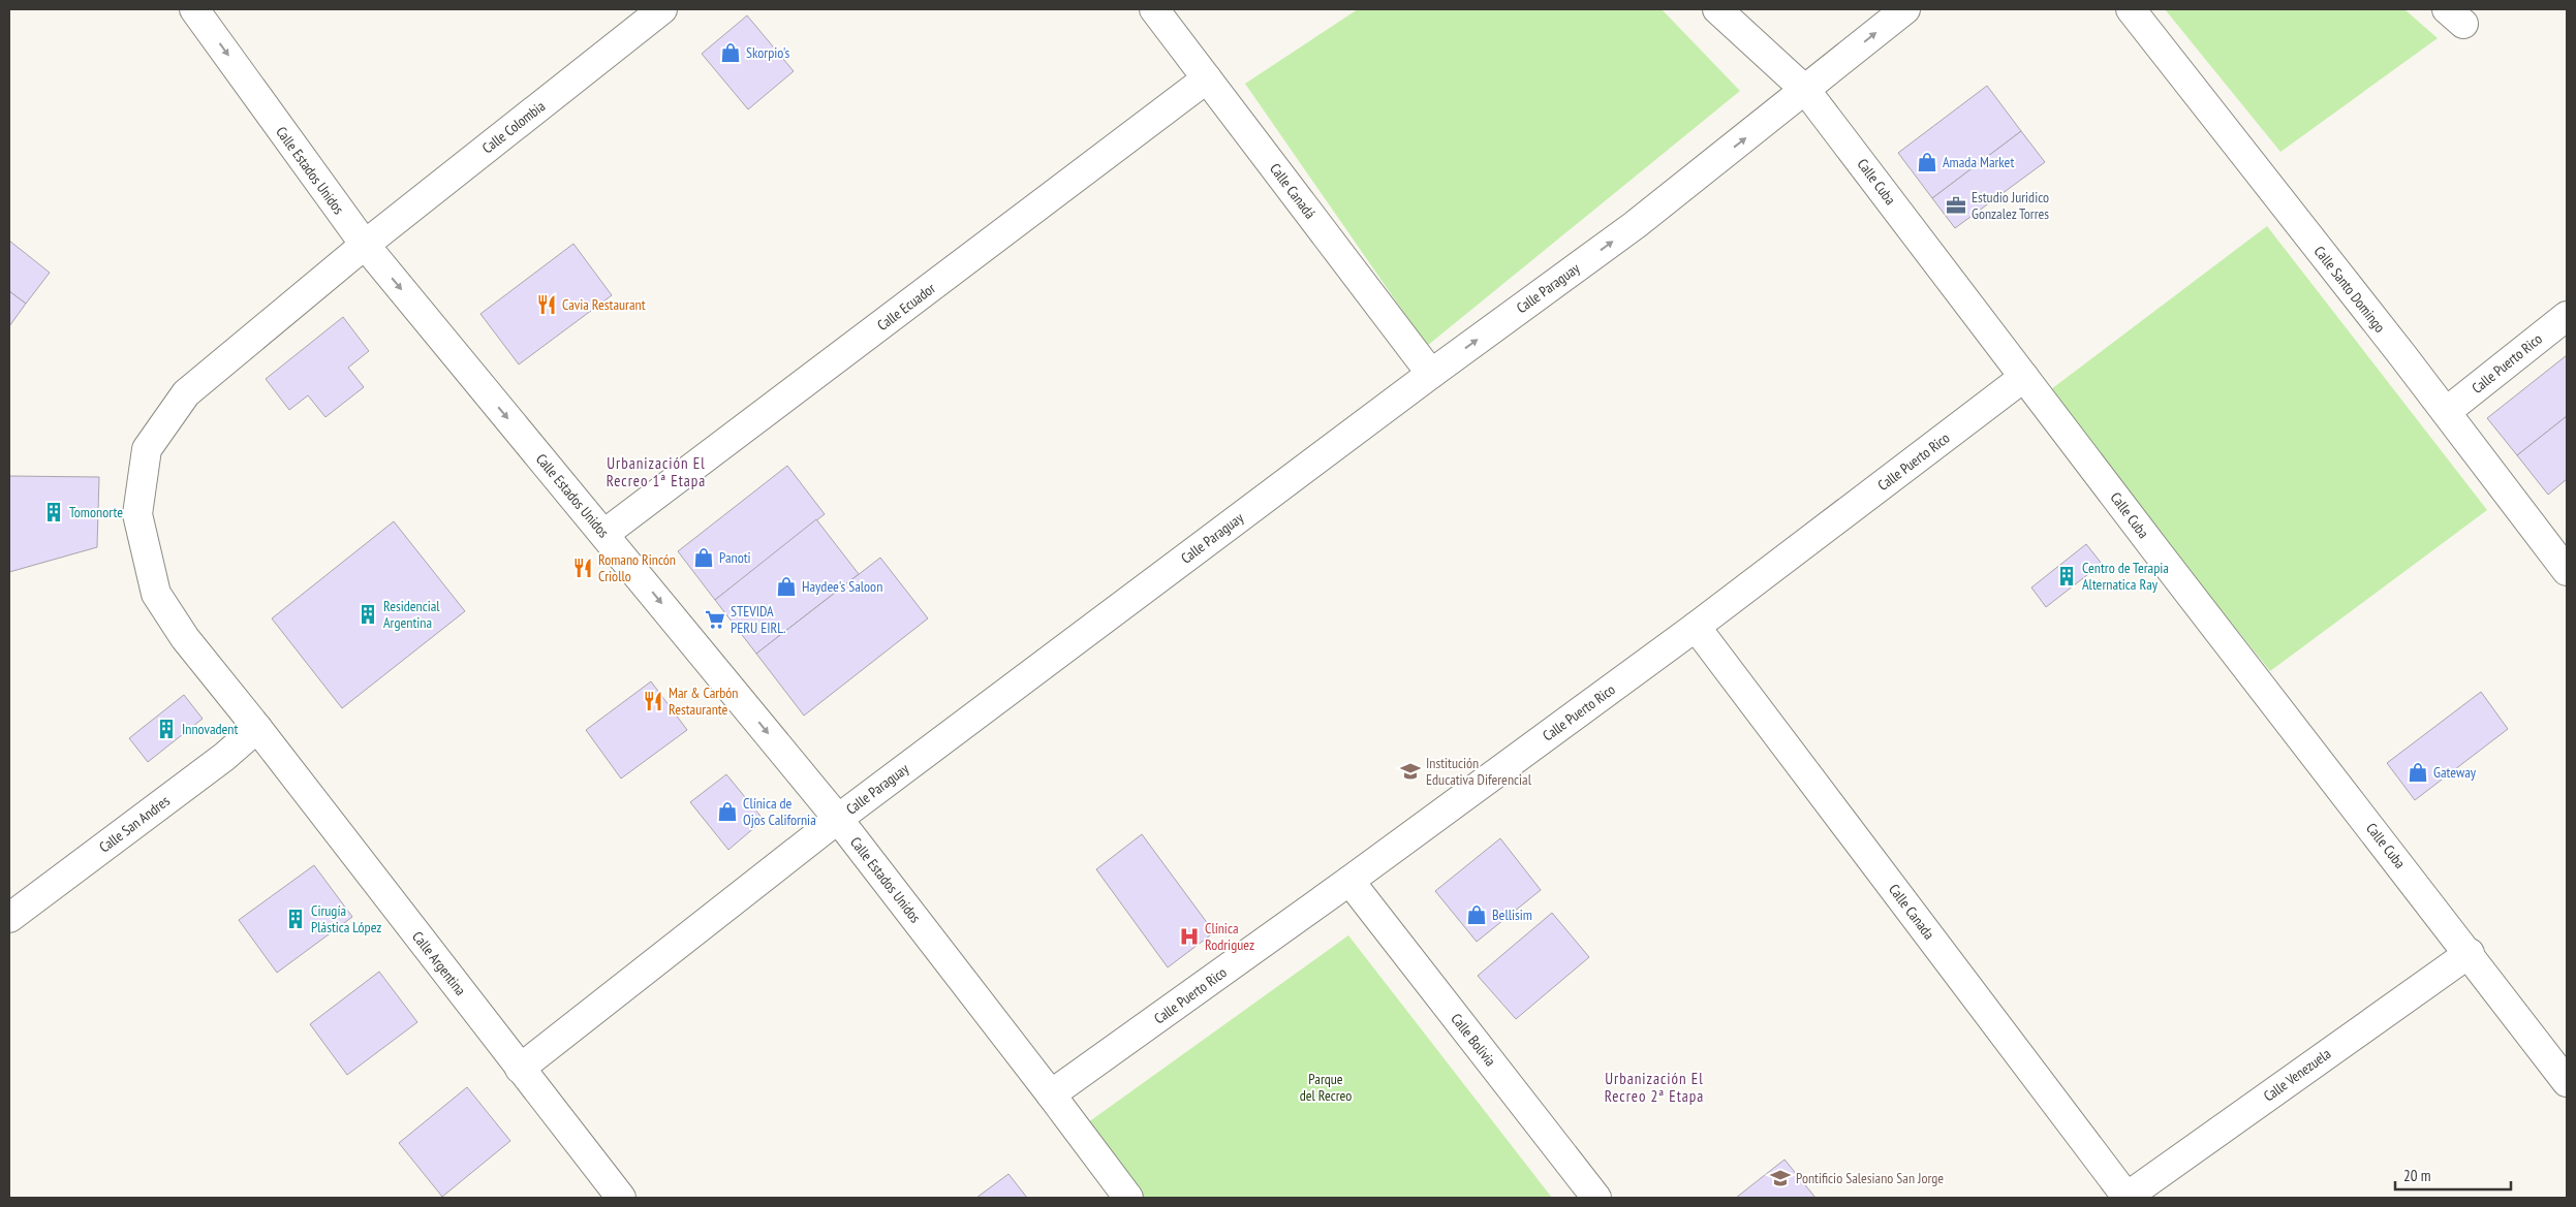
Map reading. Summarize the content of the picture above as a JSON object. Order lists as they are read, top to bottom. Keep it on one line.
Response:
{"streets":{"street":["Calle Colombia","Calle Estados Unidos","Calle Cuba","Calle Canadá","Calle Paraguay","Calle Santo Domingo","Calle Ecuador","Calle Puerto Rico","Calle San Andres","Calle Canada","Calle Argentina","Calle Bolivia","Calle Venezuela"]},"crossings":[["Calle Colombia","Calle Estados Unidos"],["Calle Colombia","Calle San Andres"],["Calle Colombia","Calle Argentina"],["Calle Estados Unidos","Calle Paraguay"],["Calle Estados Unidos","Calle Ecuador"],["Calle Estados Unidos","Calle Puerto Rico"],["Calle Cuba","Calle Paraguay"],["Calle Cuba","Calle Puerto Rico"],["Calle Cuba","Calle Venezuela"],["Calle Canadá","Calle Paraguay"],["Calle Canadá","Calle Ecuador"],["Calle Paraguay","Calle Argentina"],["Calle Santo Domingo","Calle Puerto Rico"],["Calle Puerto Rico","Calle Canada"],["Calle Puerto Rico","Calle Bolivia"],["Calle San Andres","Calle Argentina"],["Calle Canada","Calle Venezuela"]],"one_way":["Calle Estados Unidos"],"districts":["Urbanización El Recreo 1ª Etapa","Urbanización El Recreo 2ª Etapa"],"parks":["Parque del Recreo"],"places":{"shop":["Skorpio's","Amada Market","Panoti","Haydee's Saloon","Gateway","Clínica de Ojos California","Bellisim"],"office":["Estudio Juridico Gonzalez Torres"],"restaurant":["Cavia Restaurant","Romano Rincón Criollo","Mar & Carbón Restaurante"],"building":["Tomonorte","Centro de Terapia Alternatica Ray","Residencial Argentina","Innovadent","Cirugía Plástica López"],"supermarket":["STEVIDA PERU EIRL."],"school or university":["Institución Educativa Diferencial","Pontificio Salesiano San Jorge"],"hospital":["Clínica Rodriguez"]},"scale_bar":"20 m"}
